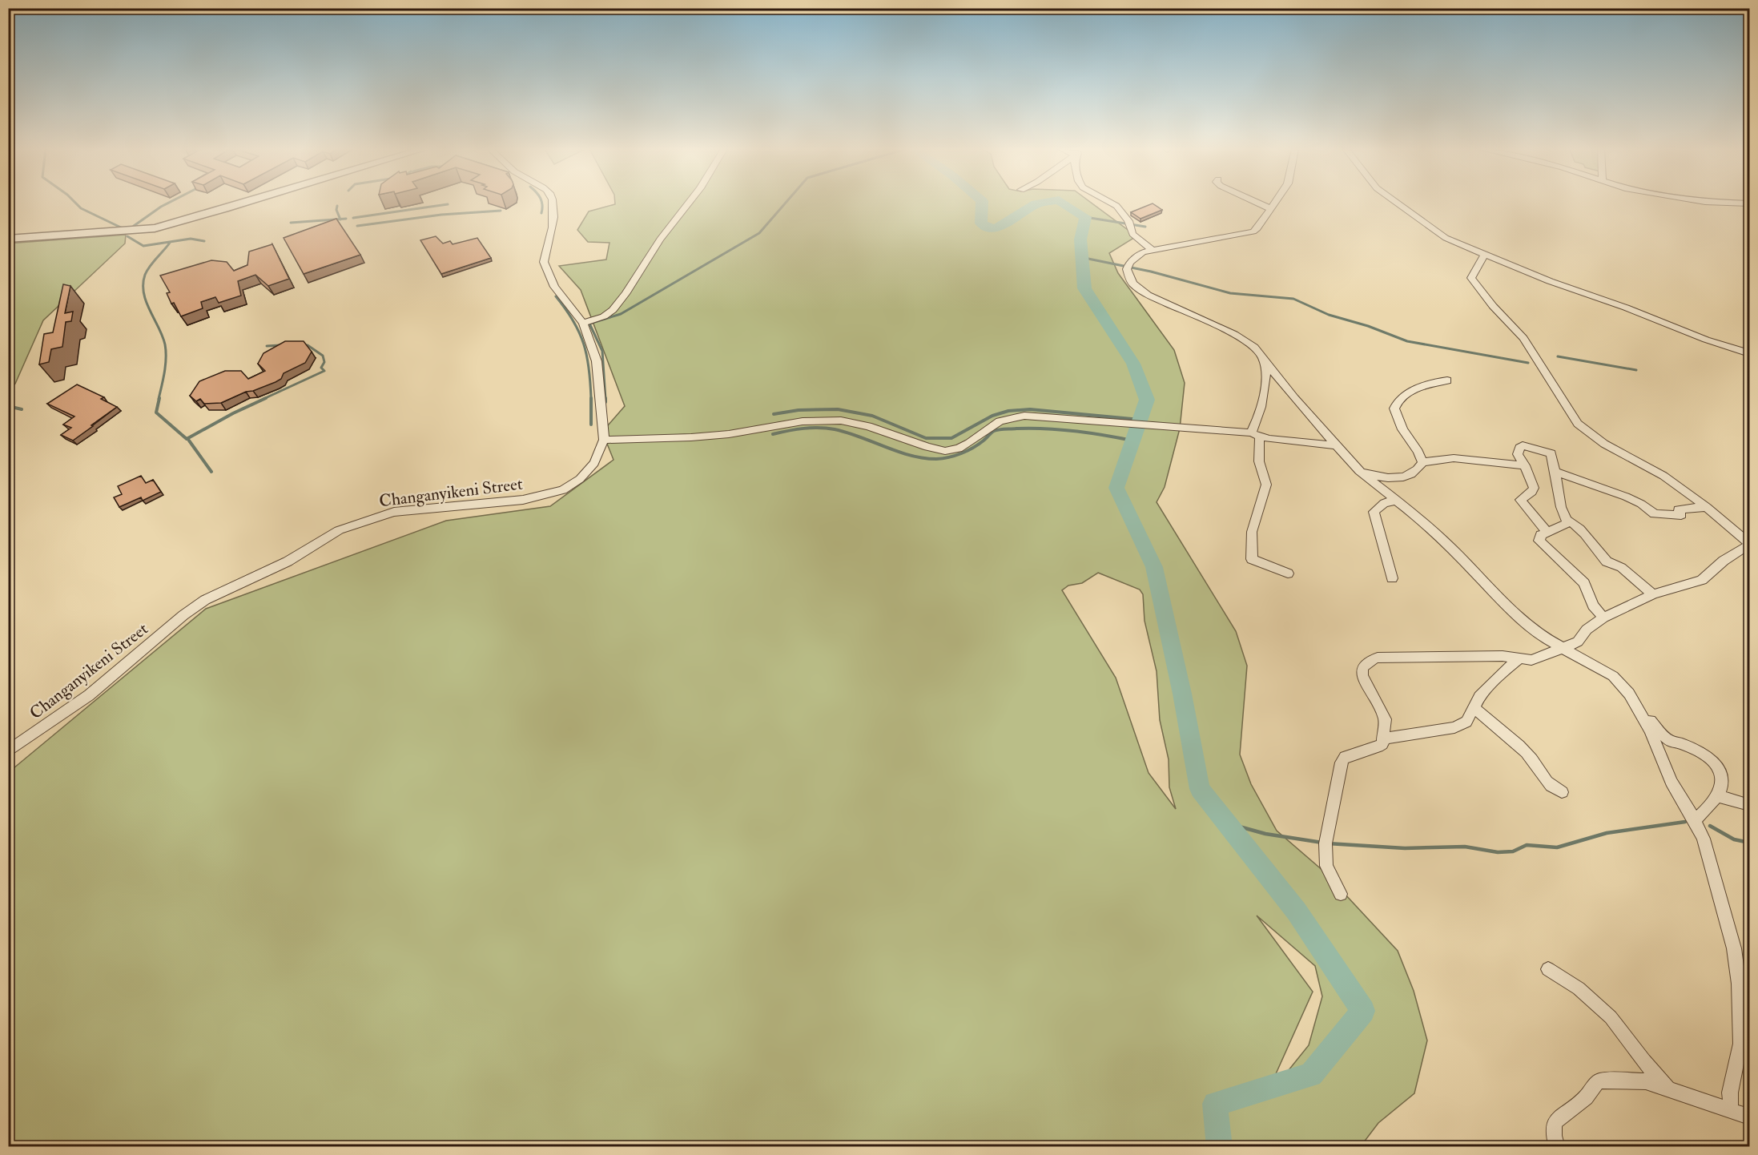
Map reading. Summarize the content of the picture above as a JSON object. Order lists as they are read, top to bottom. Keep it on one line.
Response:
{"streets":{"street":["Changanyikeni Street"]}}
